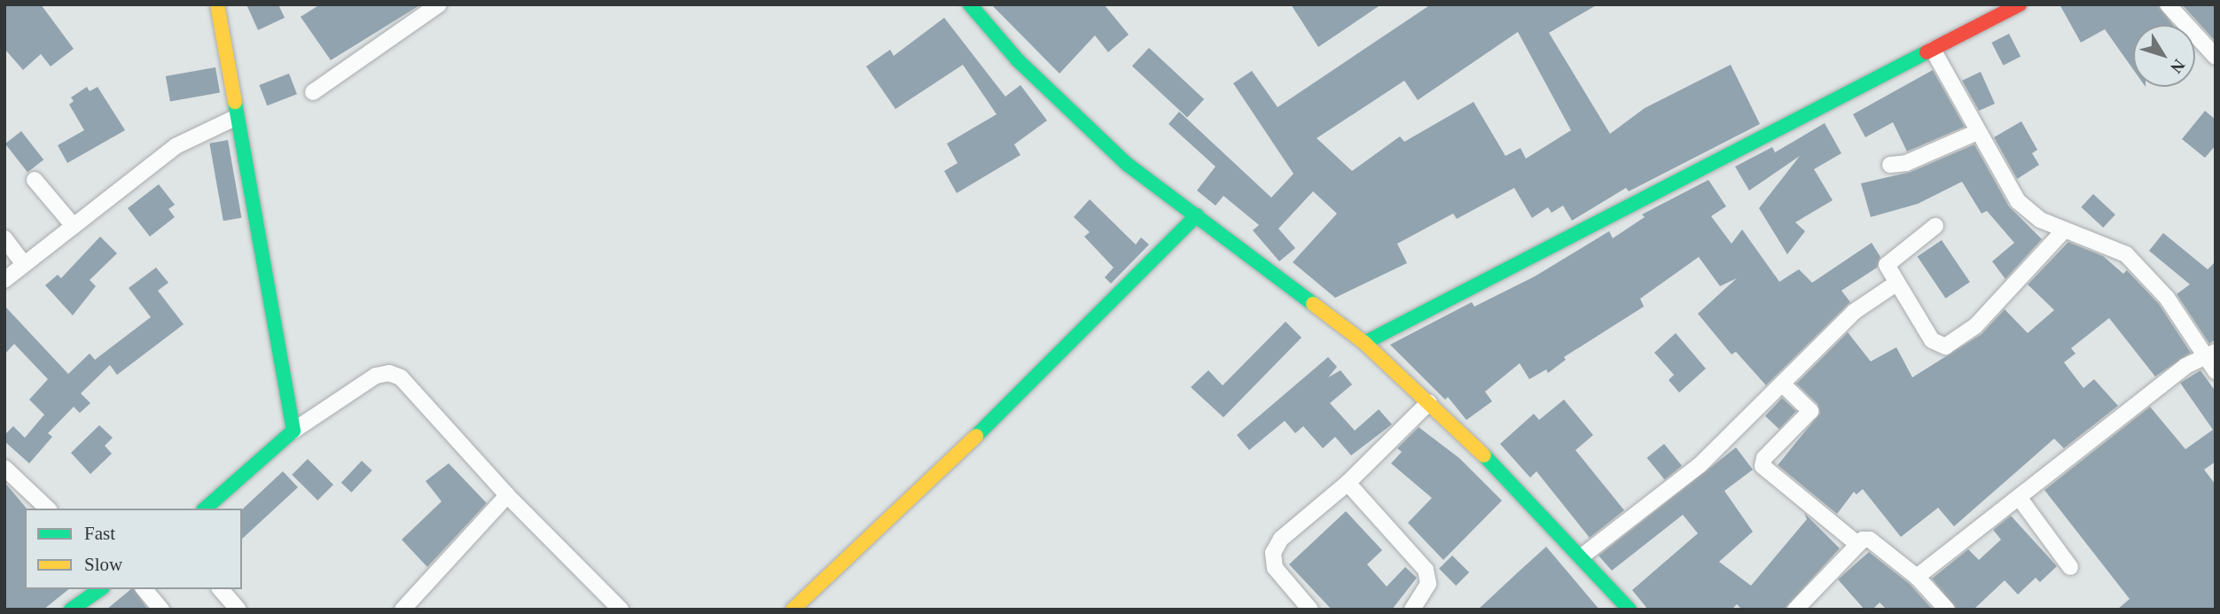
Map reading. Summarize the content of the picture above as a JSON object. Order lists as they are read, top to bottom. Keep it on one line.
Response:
{"legend":["Fast","Slow"],"north":"bottom right"}
